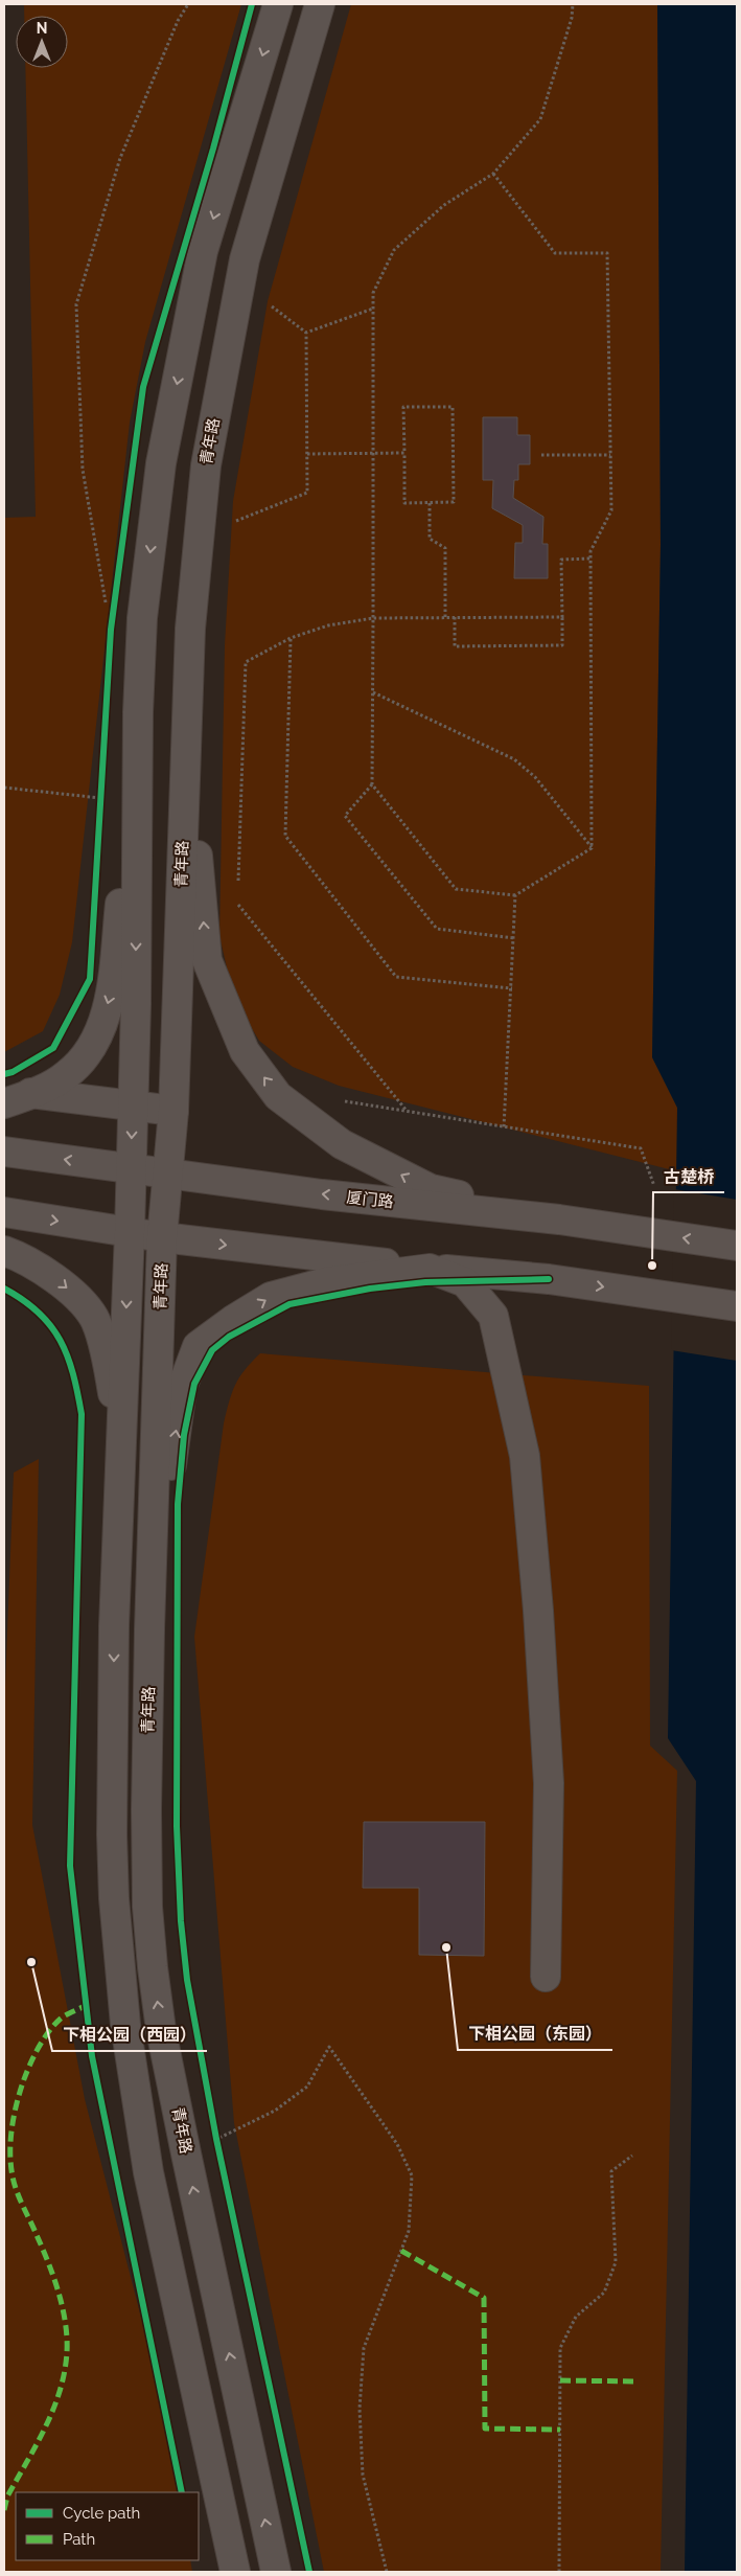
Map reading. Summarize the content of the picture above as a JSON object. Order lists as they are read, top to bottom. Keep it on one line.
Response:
{"streets":{"street":["青年路","厦门路"]},"crossings":[["青年路","厦门路"]],"places":["古楚桥","下相公园（东园）","下相公园（西园）"],"legend":["Cycle path","Path"],"north":"top"}
